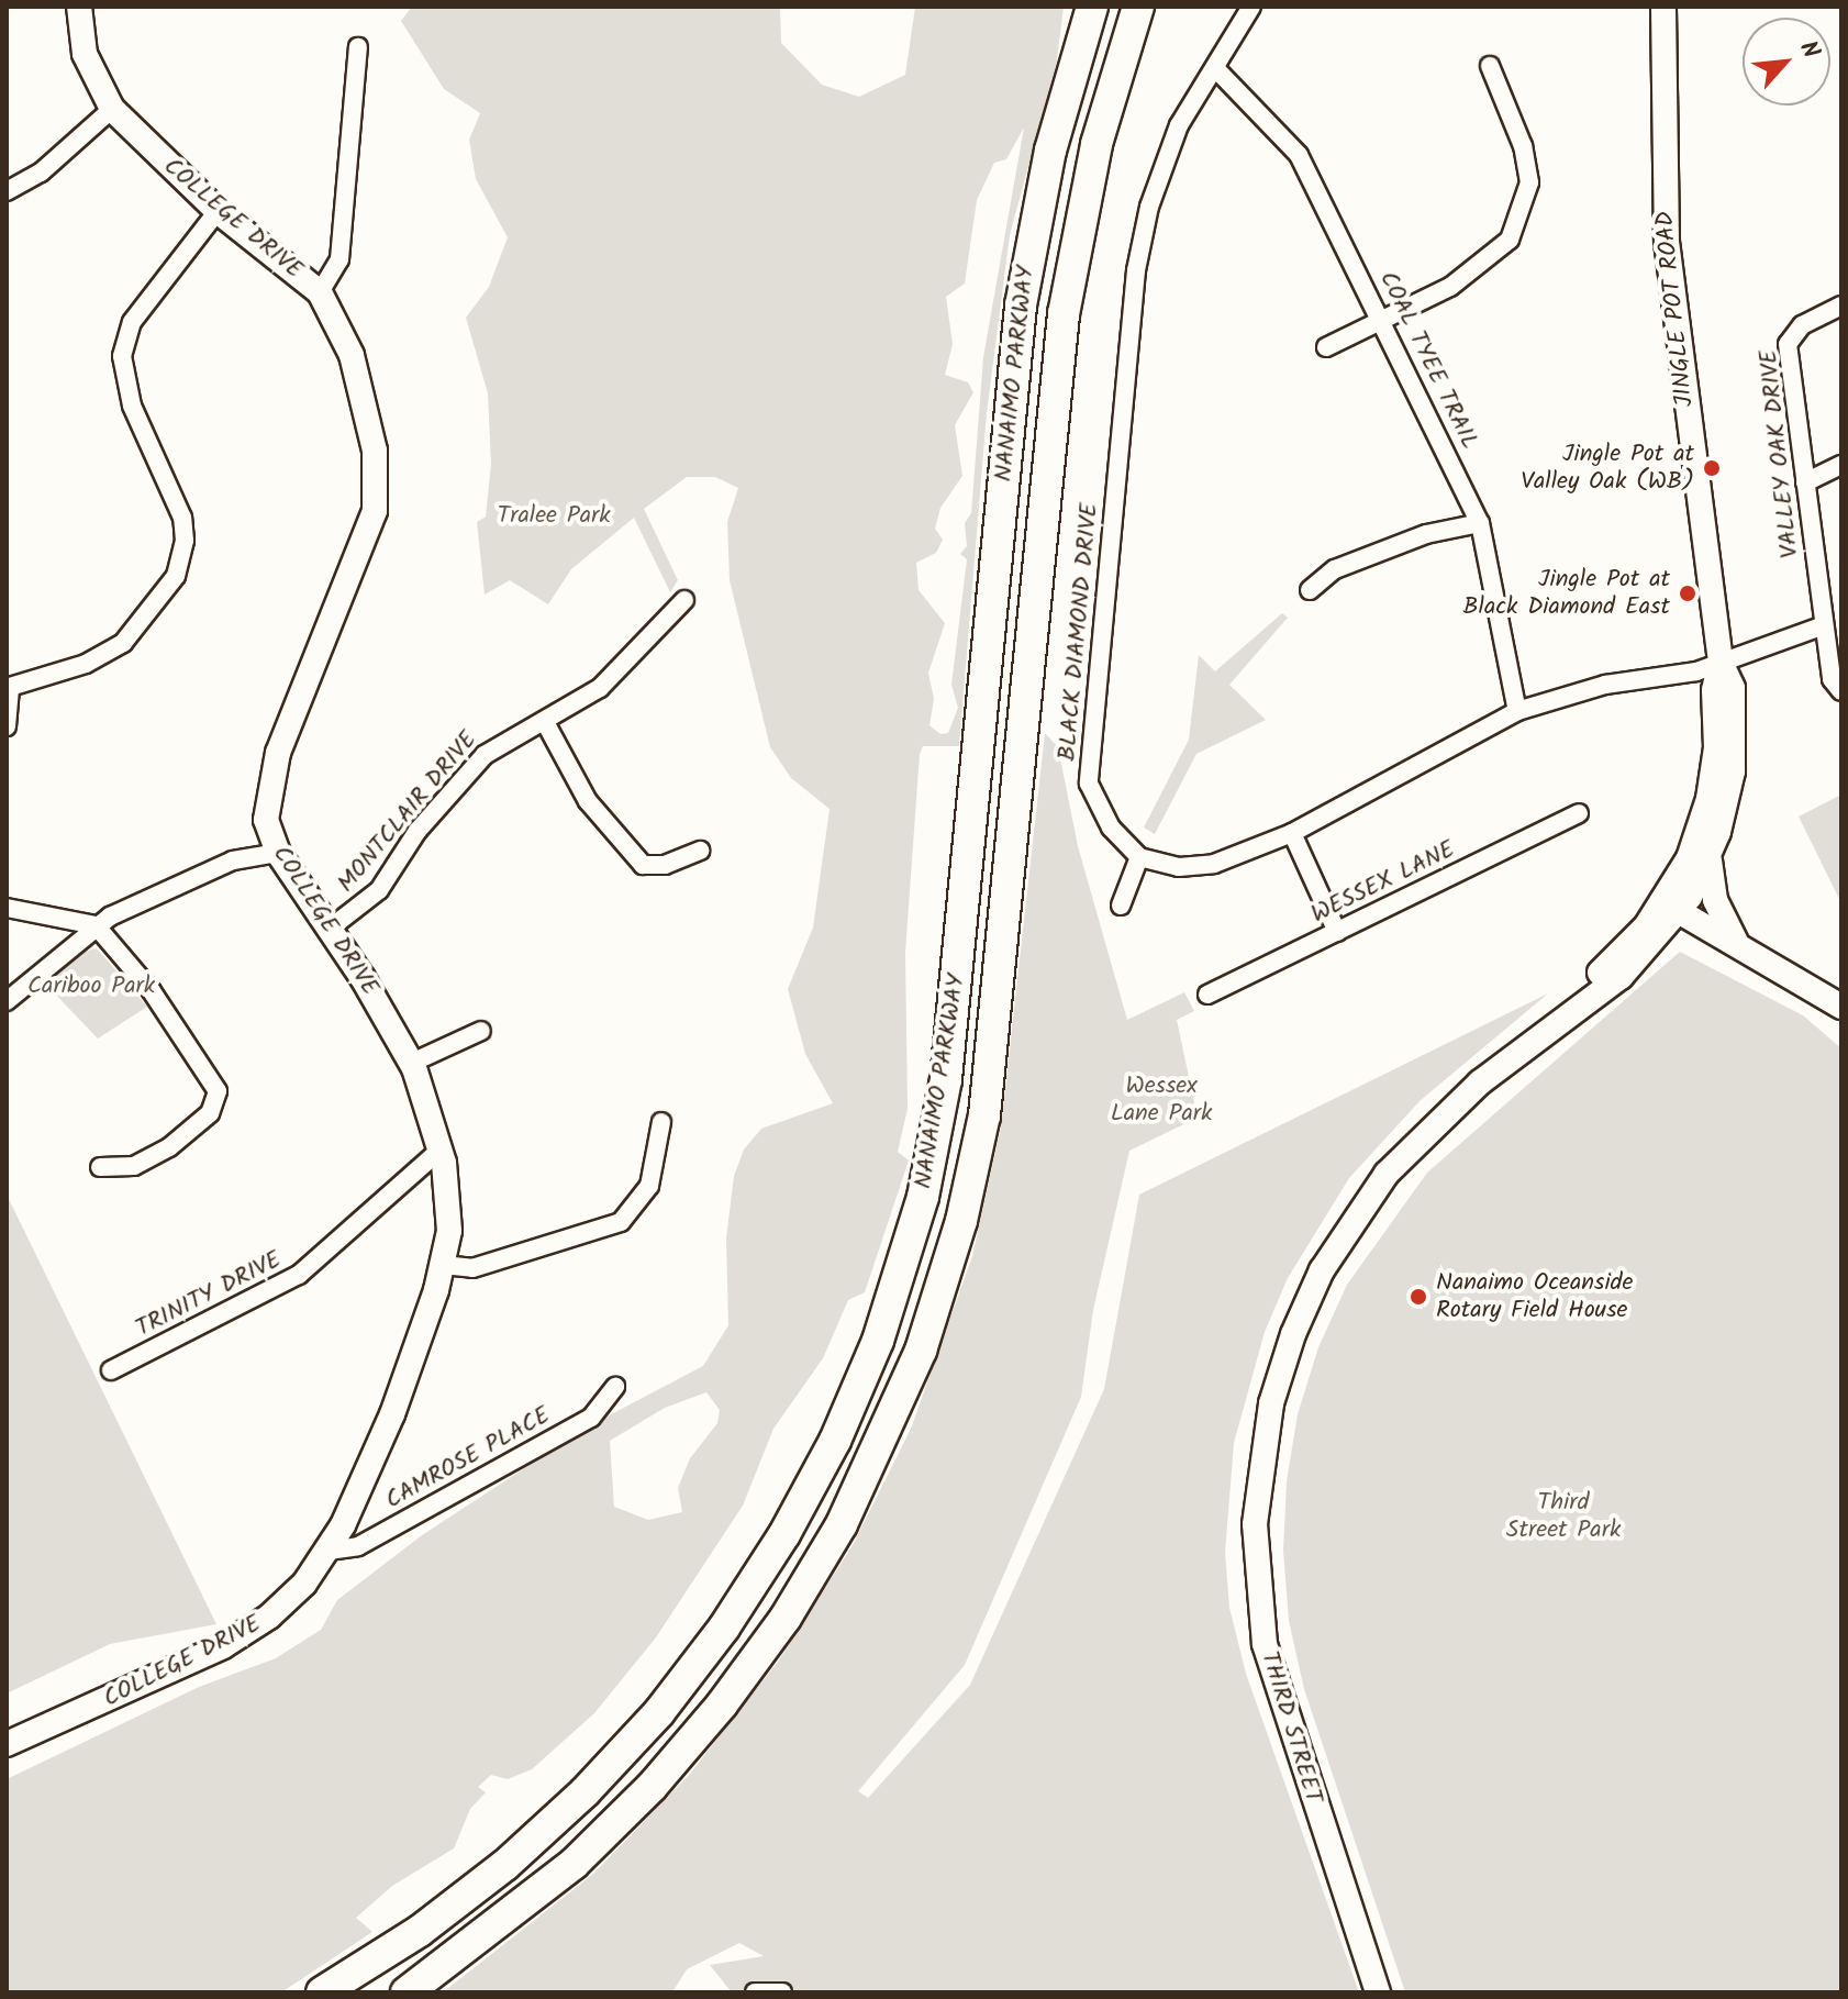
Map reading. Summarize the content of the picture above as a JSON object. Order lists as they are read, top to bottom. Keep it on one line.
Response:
{"streets":{"highway":["NANAIMO PARKWAY"],"main road":["COLLEGE DRIVE","JINGLE POT ROAD","THIRD STREET"],"street":["COAL TYEE TRAIL","VALLEY OAK DRIVE","BLACK DIAMOND DRIVE","MONTCLAIR DRIVE","WESSEX LANE","TRINITY DRIVE","CAMROSE PLACE"]},"crossings":[["COLLEGE DRIVE","MONTCLAIR DRIVE"],["COLLEGE DRIVE","TRINITY DRIVE"],["COLLEGE DRIVE","CAMROSE PLACE"],["JINGLE POT ROAD","THIRD STREET"],["COAL TYEE TRAIL","BLACK DIAMOND DRIVE"]],"parks":["Tralee Park","Cariboo Park","Wessex Lane Park","Third Street Park"],"places":["Jingle Pot at Valley Oak (WB)","Jingle Pot at Black Diamond East","Nanaimo Oceanside Rotary Field House"],"north":"top right"}
